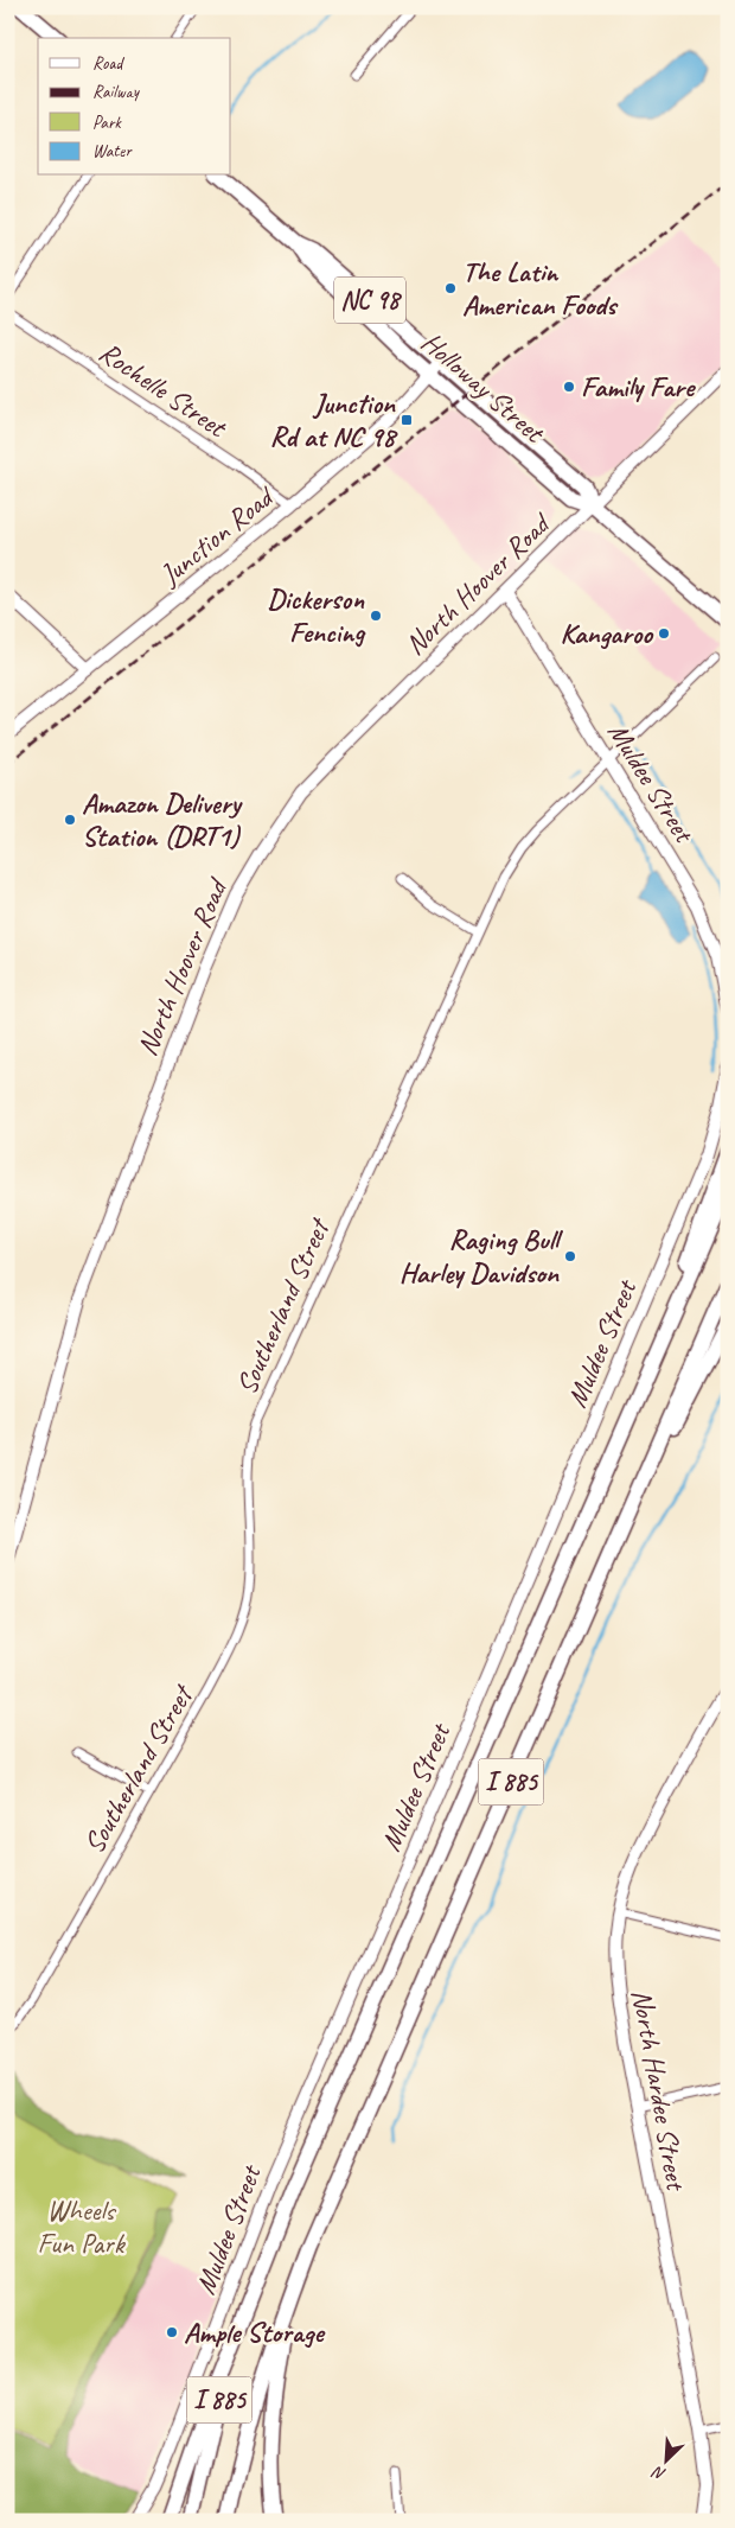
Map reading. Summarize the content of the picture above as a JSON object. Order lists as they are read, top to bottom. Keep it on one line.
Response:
{"streets":{"highway":["NC 98","Holloway Street","I 885"],"street":["Rochelle Street","Junction Road","North Hoover Road","Muldee Street","Southerland Street","North Hardee Street"]},"crossings":[["Holloway Street","Junction Road"],["Holloway Street","North Hoover Road"],["Rochelle Street","Junction Road"],["North Hoover Road","Muldee Street"],["Muldee Street","Southerland Street"]],"parks":["Wheels Fun Park"],"places":{"other":["The Latin American Foods","Family Fare","Dickerson Fencing","Kangaroo","Amazon Delivery Station (DRT1)","Raging Bull Harley Davidson","Ample Storage"],"transit":["Junction Rd at NC 98"]},"legend":["Road","Railway","Park","Water"],"north":"bottom left"}
